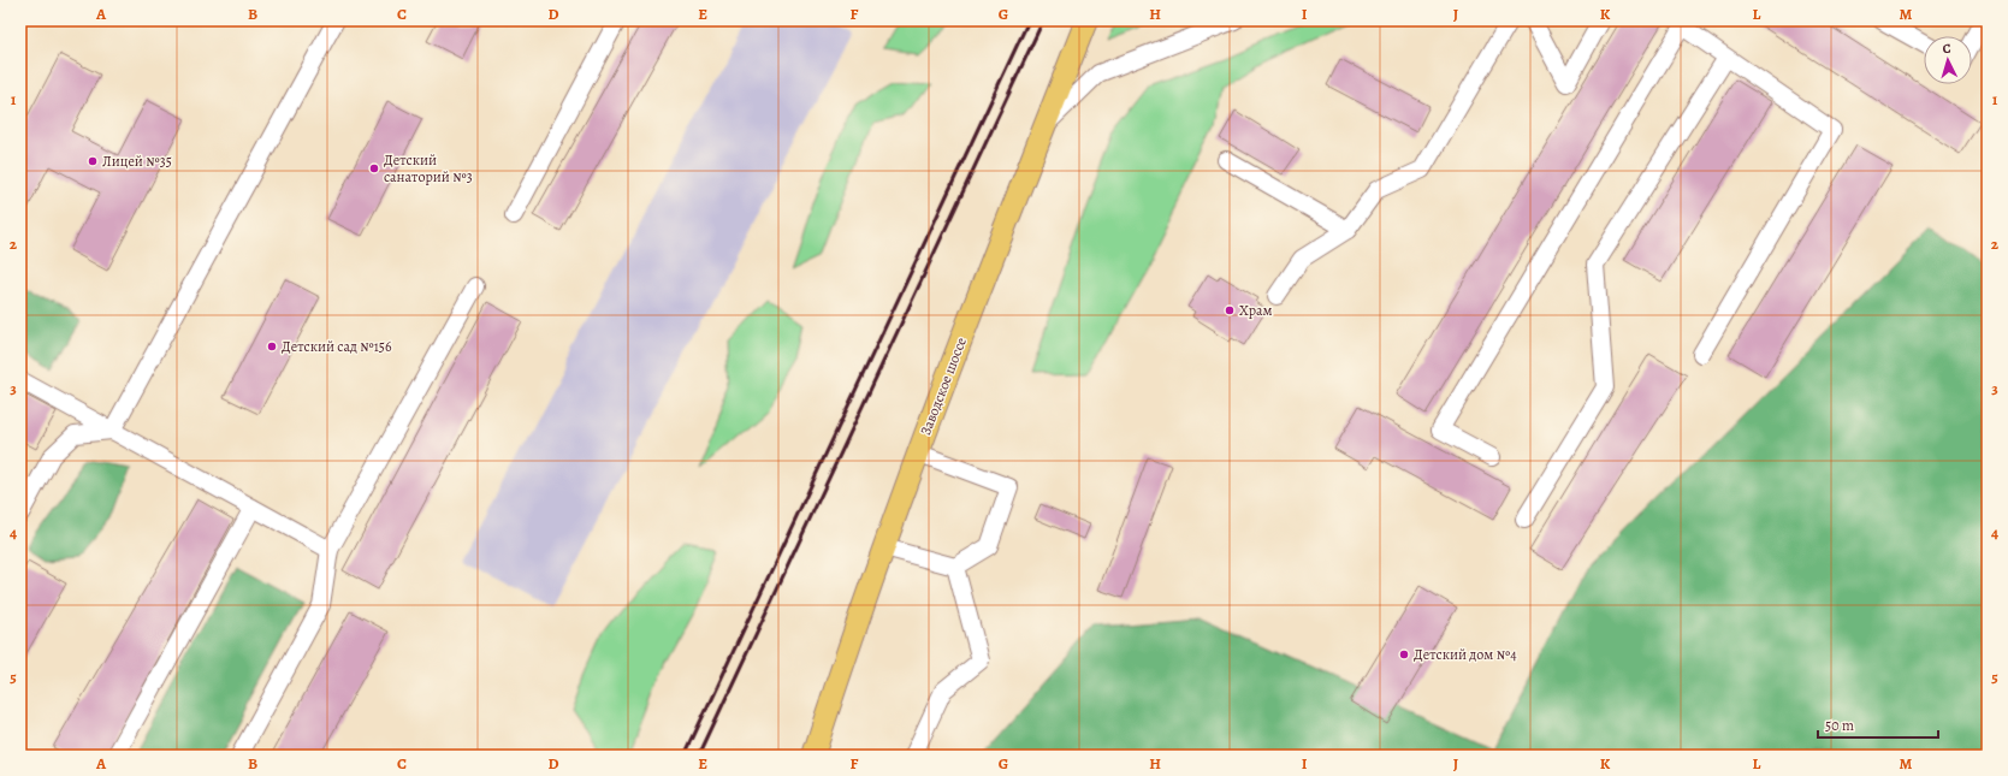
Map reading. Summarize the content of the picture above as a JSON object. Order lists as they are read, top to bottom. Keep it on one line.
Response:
{"streets":{"main road":["Заводское шоссе"]},"places":["Лицей №35","Детский санаторий №3","Храм","Детский сад №156","Детский дом №4"],"scale_bar":"50 m","north":"top","grid":{"columns":["A","B","C","D","E","F","G","H","I","J","K","L","M"],"rows":["1","2","3","4","5"]}}
